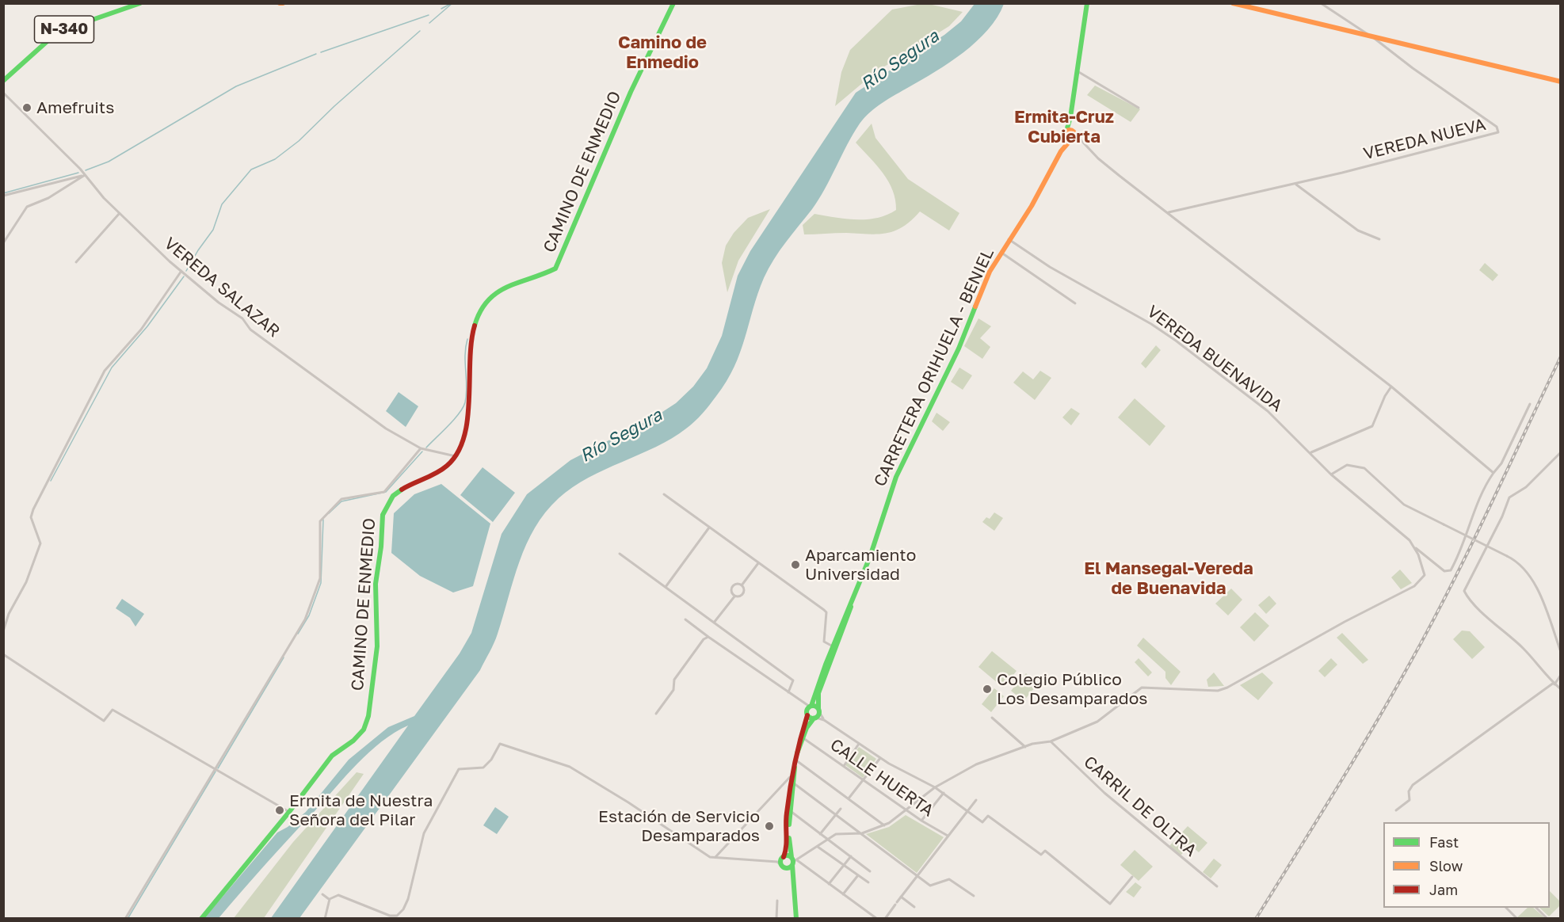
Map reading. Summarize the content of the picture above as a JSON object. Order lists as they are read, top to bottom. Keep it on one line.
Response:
{"streets":{"main road":["N-340","CAMINO DE ENMEDIO","CARRETERA ORIHUELA - BENIEL"],"street":["VEREDA NUEVA","VEREDA SALAZAR","VEREDA BUENAVIDA","CALLE HUERTA","CARRIL DE OLTRA"]},"crossings":[["CAMINO DE ENMEDIO","VEREDA SALAZAR"],["VEREDA BUENAVIDA","CARRETERA ORIHUELA - BENIEL"]],"districts":["Camino de Enmedio","Ermita-Cruz Cubierta","El Mansegal-Vereda de Buenavida"],"water":["Río Segura"],"places":["Amefruits","Aparcamiento Universidad","Colegio Público Los Desamparados","Ermita de Nuestra Señora del Pilar","Estación de Servicio Desamparados"],"legend":["Fast","Slow","Jam"]}
